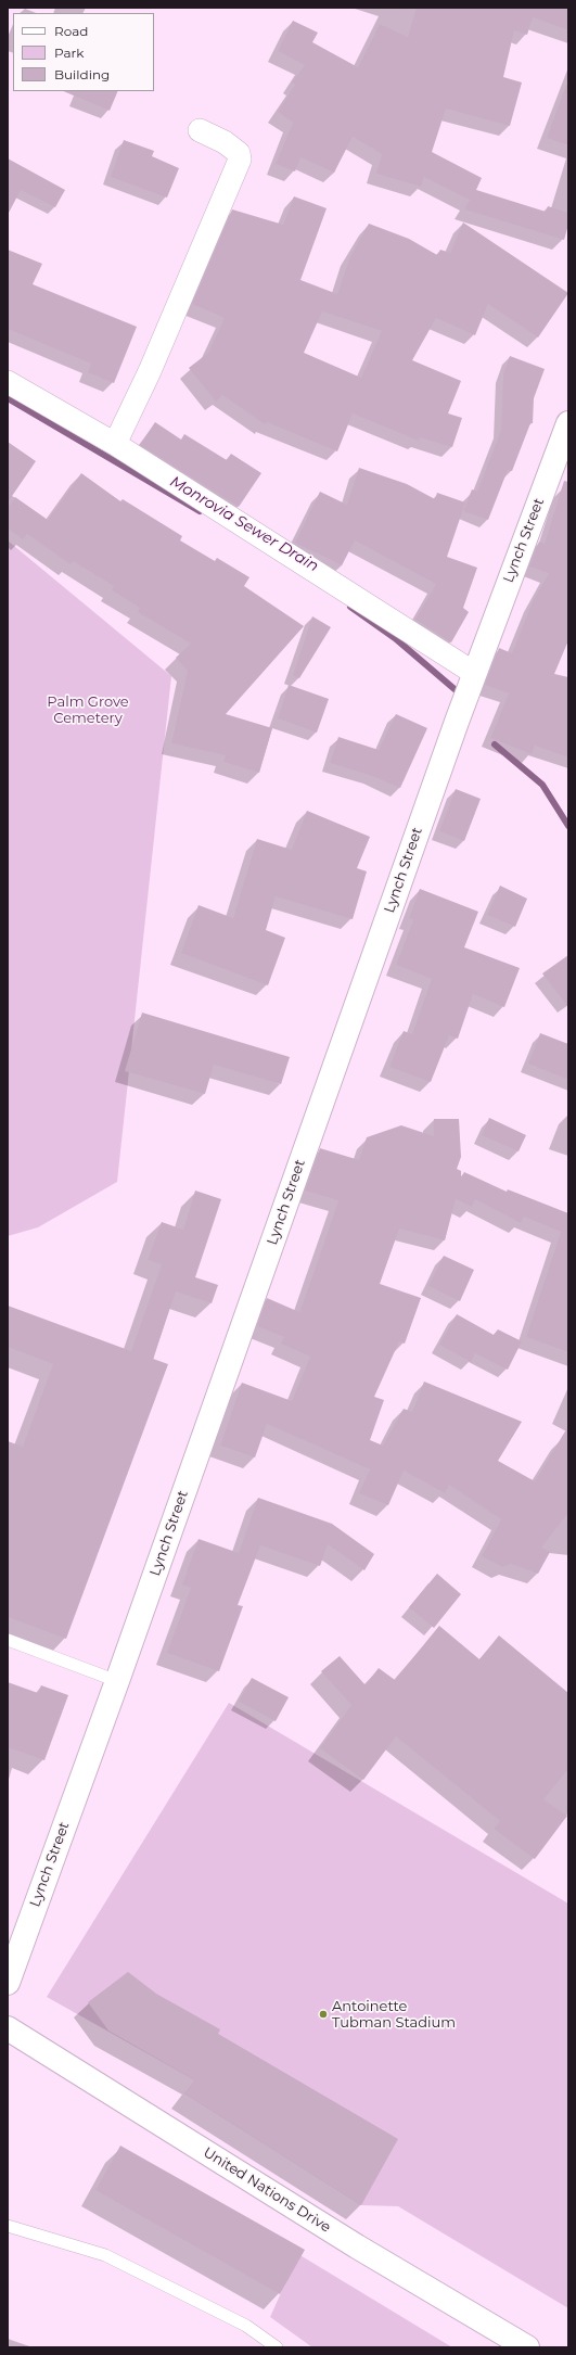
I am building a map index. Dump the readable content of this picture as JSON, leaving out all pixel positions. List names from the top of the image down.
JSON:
{
  "streets": {
    "street": ["Lynch Street", "United Nations Drive"]
  },
  "water": ["Monrovia Sewer Drain"],
  "parks": ["Palm Grove Cemetery"],
  "places": ["Antoinette Tubman Stadium"],
  "legend": ["Road", "Park", "Building"]
}
